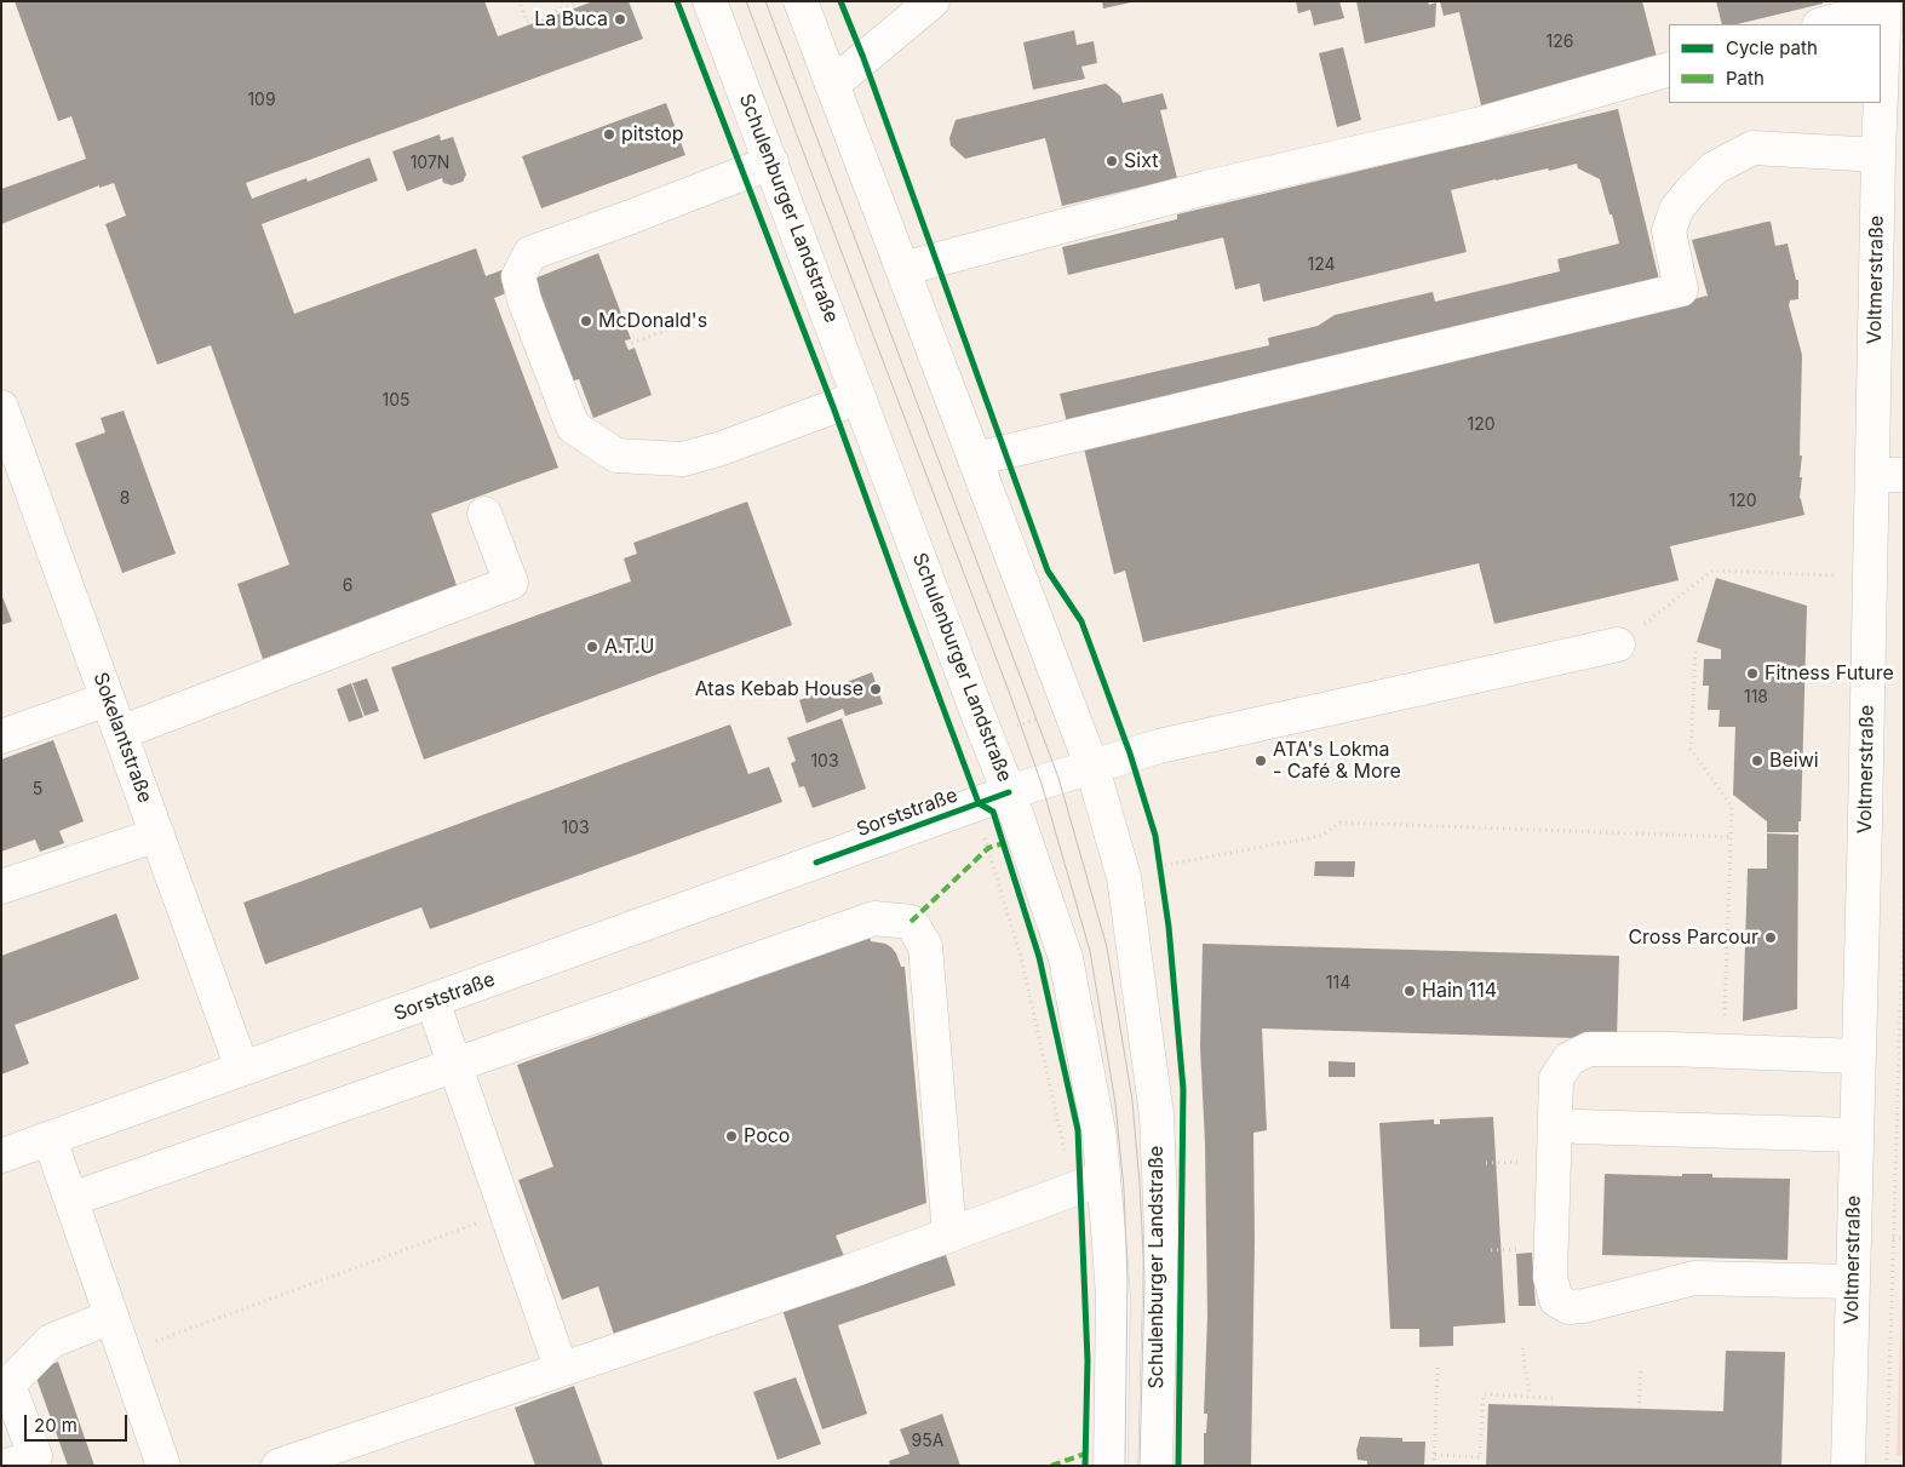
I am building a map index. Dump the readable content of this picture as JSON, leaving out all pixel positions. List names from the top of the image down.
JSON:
{
  "streets": {
    "street": [
      "Schulenburger Landstraße",
      "Voltmerstraße",
      "Sokelantstraße",
      "Sorststraße"
    ]
  },
  "crossings": [
    ["Schulenburger Landstraße", "Sorststraße"],
    ["Sokelantstraße", "Sorststraße"]
  ],
  "places": [
    "La Buca",
    "pitstop",
    "Sixt",
    "McDonald's",
    "A.T.U",
    "Fitness Future",
    "Atas Kebab House",
    "ATA's Lokma - Café & More",
    "Beiwi",
    "Cross Parcour",
    "Hain 114",
    "Poco"
  ],
  "house_numbers": [
    "126",
    "109",
    "107N",
    "124",
    "105",
    "120",
    "8",
    "120",
    "6",
    "118",
    "103",
    "5",
    "103",
    "114",
    "95A"
  ],
  "legend": ["Cycle path", "Path"],
  "scale_bar": "20 m"
}
